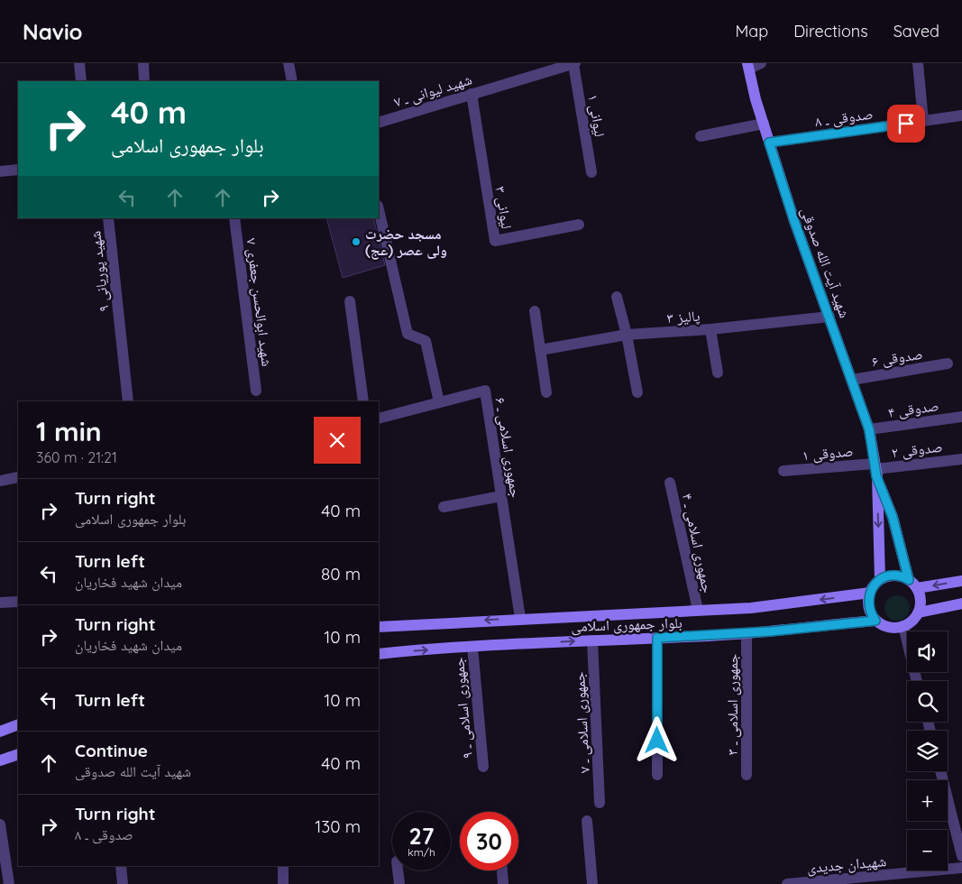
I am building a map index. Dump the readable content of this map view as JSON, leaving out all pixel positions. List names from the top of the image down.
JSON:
{
  "streets": {
    "main road": ["شهید آیت الله صدوقی", "بلوار جمهوری اسلامی"],
    "street": [
      "شهید لیوانی ـ ۷",
      "لیوانی ۱",
      "صدوقی ـ ۸",
      "لیوانی ۳",
      "شهید پوریانی ۹",
      "شهید ابوالحسن جعفری ۷",
      "پالیز ۳",
      "صدوقی ۶",
      "صدوقی ۴",
      "جمهوری اسلامی ـ ۶",
      "صدوقی ۲",
      "صدوقی ۱",
      "جمهوری اسلامی ـ ۴",
      "جمهوری اسلامی ـ ۳",
      "جمهوری اسلامی ـ ۹",
      "جمهوری اسلامی ـ ۷",
      "شهیدان جدیدی"
    ]
  },
  "crossings": [
    ["شهید لیوانی ـ ۷", "لیوانی ۱"],
    ["شهید لیوانی ـ ۷", "لیوانی ۳"],
    ["صدوقی ـ ۸", "شهید آیت الله صدوقی"],
    ["شهید آیت الله صدوقی", "پالیز ۳"],
    ["شهید آیت الله صدوقی", "صدوقی ۶"],
    ["شهید آیت الله صدوقی", "صدوقی ۴"],
    ["شهید آیت الله صدوقی", "صدوقی ۲"],
    ["شهید آیت الله صدوقی", "صدوقی ۱"],
    ["شهید آیت الله صدوقی", "بلوار جمهوری اسلامی"],
    ["جمهوری اسلامی ـ ۶", "بلوار جمهوری اسلامی"],
    ["صدوقی ۲", "صدوقی ۱"],
    ["جمهوری اسلامی ـ ۴", "بلوار جمهوری اسلامی"],
    ["بلوار جمهوری اسلامی", "جمهوری اسلامی ـ ۳"],
    ["بلوار جمهوری اسلامی", "جمهوری اسلامی ـ ۹"],
    ["بلوار جمهوری اسلامی", "جمهوری اسلامی ـ ۷"]
  ],
  "places": ["مسجد حضرت ولی عصر (عج)"],
  "page": {
    "header": "Navio",
    "nav": ["Map", "Directions", "Saved"],
    "turn": ["40 m", "بلوار جمهوری اسلامی"],
    "heading": ["1 min", "360 m · 21:21"],
    "list": [
      {
        "name": "Turn right",
        "note": "بلوار جمهوری اسلامی",
        "value": "40 m"
      },
      {
        "name": "Turn left",
        "note": "میدان شهید فخاریان",
        "value": "80 m"
      },
      {
        "name": "Turn right",
        "note": "میدان شهید فخاریان",
        "value": "10 m"
      },
      {
        "name": "Turn left",
        "value": "10 m"
      },
      {
        "name": "Continue",
        "note": "شهید آیت الله صدوقی",
        "value": "40 m"
      },
      {
        "name": "Turn right",
        "note": "صدوقی ـ ۸",
        "value": "130 m"
      }
    ],
    "map_buttons": ["+", "−"],
    "speed": "27 km/h",
    "limit": "30"
  }
}
